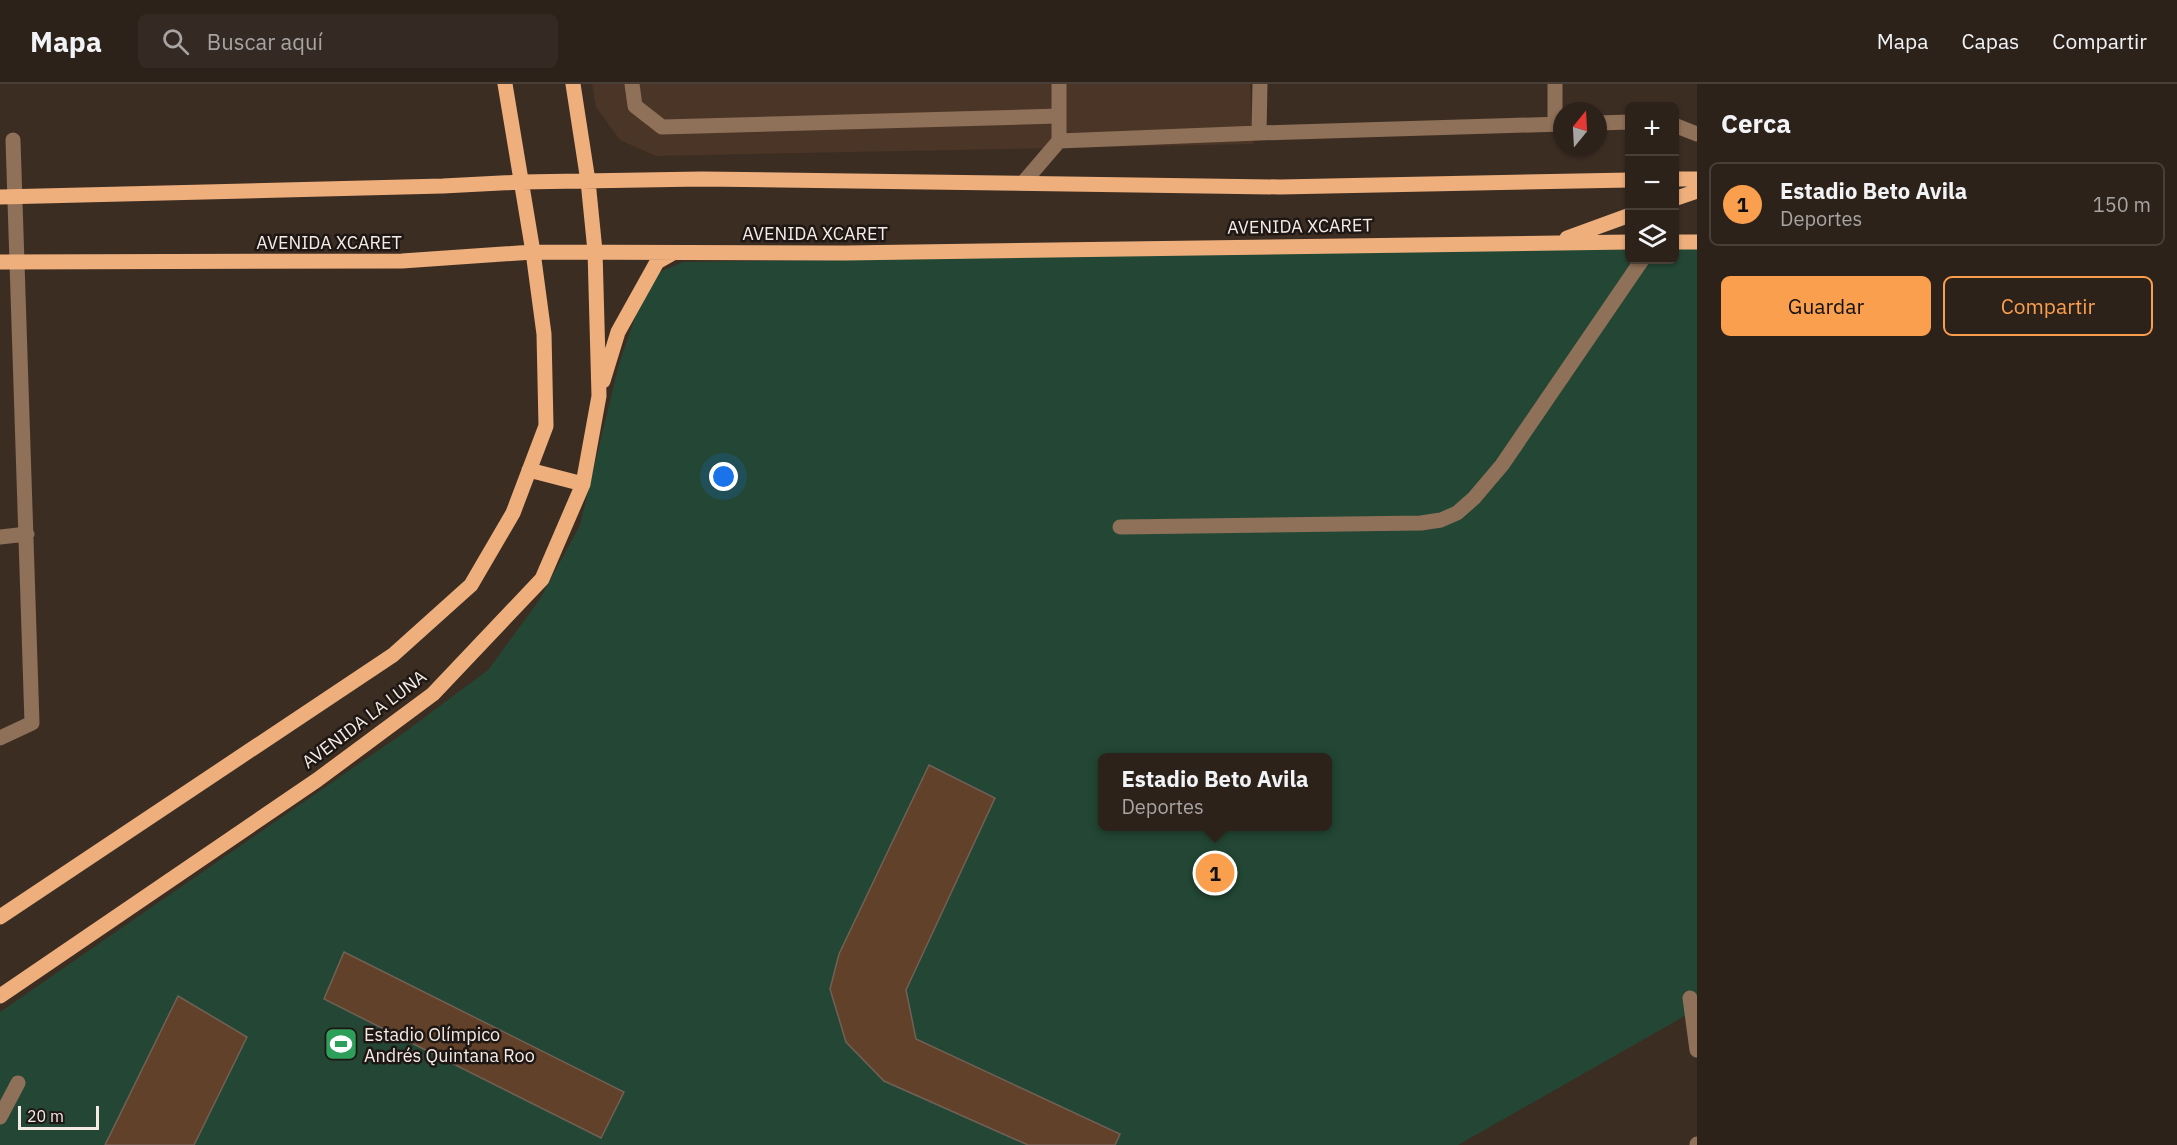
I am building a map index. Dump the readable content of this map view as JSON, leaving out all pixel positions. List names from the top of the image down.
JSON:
{
  "streets": {
    "main road": ["AVENIDA XCARET", "AVENIDA LA LUNA"]
  },
  "crossings": [
    ["AVENIDA XCARET", "AVENIDA LA LUNA"]
  ],
  "places": {
    "sports": ["Estadio Olímpico Andrés Quintana Roo"]
  },
  "scale_bar": "20 m",
  "north": "top",
  "page": {
    "header": "Mapa",
    "search": "Buscar aquí",
    "nav": ["Mapa", "Capas", "Compartir"],
    "heading": "Cerca",
    "map_buttons": ["+", "−"],
    "list": [
      {
        "mark": "1",
        "name": "Estadio Beto Avila",
        "note": "Deportes",
        "value": "150 m"
      }
    ],
    "buttons": ["Guardar", "Compartir"],
    "popup": ["Estadio Beto Avila", "Deportes"],
    "pins": "1",
    "scale": "20 m"
  }
}
